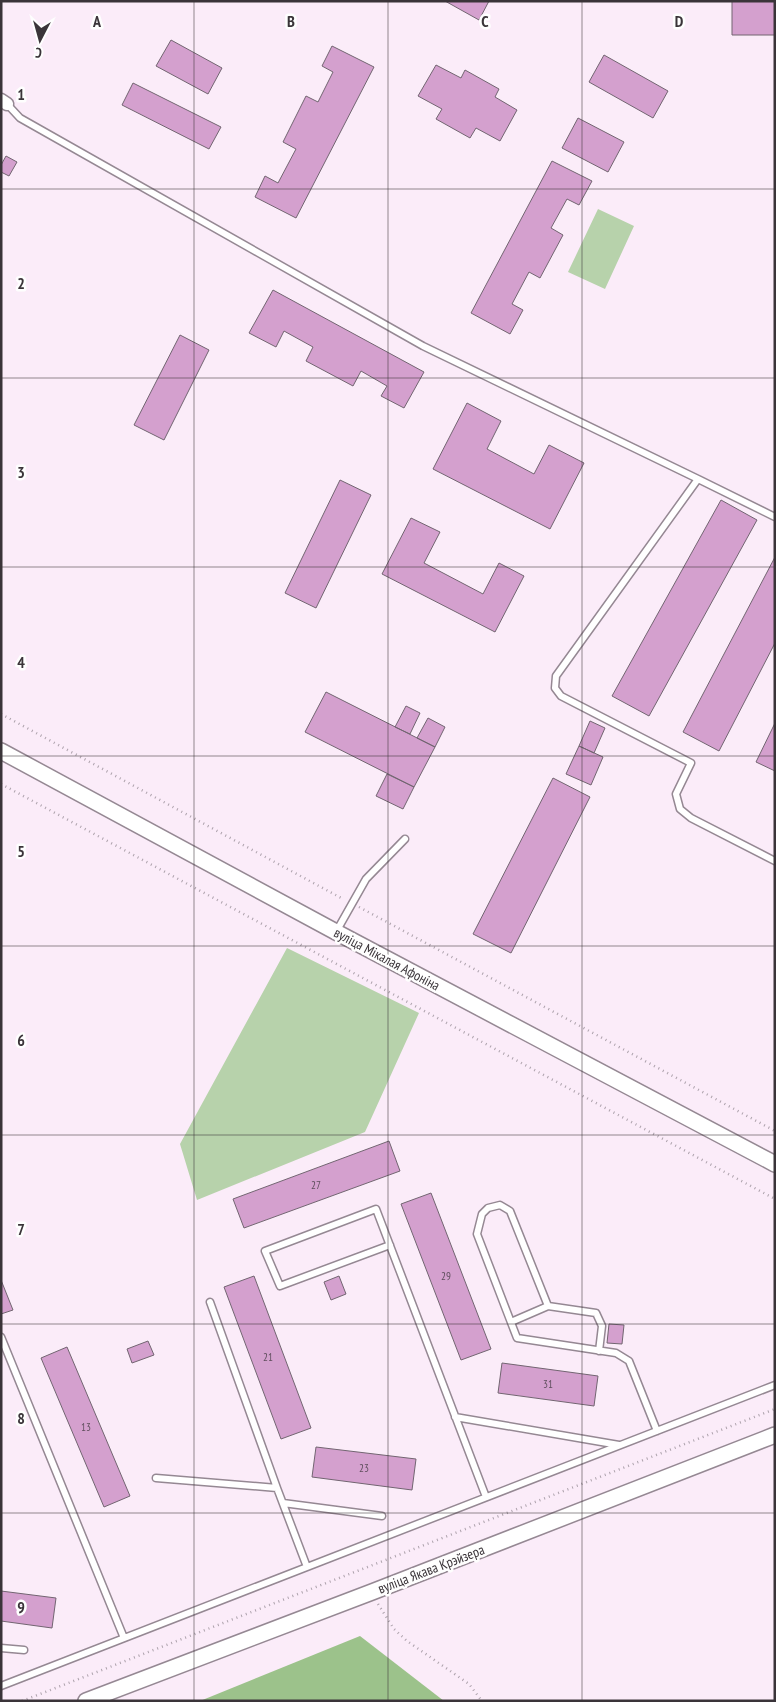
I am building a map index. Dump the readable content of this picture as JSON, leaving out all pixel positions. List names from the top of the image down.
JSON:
{
  "streets": {
    "street": ["вуліца Мікалая Афоніна", "вуліца Якава Крэйзера"]
  },
  "house_numbers": [
    "27",
    "29",
    "21",
    "31",
    "13",
    "23"
  ],
  "north": "bottom",
  "grid": {
    "columns": [
      "A",
      "B",
      "C",
      "D"
    ],
    "rows": [
      "1",
      "2",
      "3",
      "4",
      "5",
      "6",
      "7",
      "8",
      "9"
    ]
  }
}
